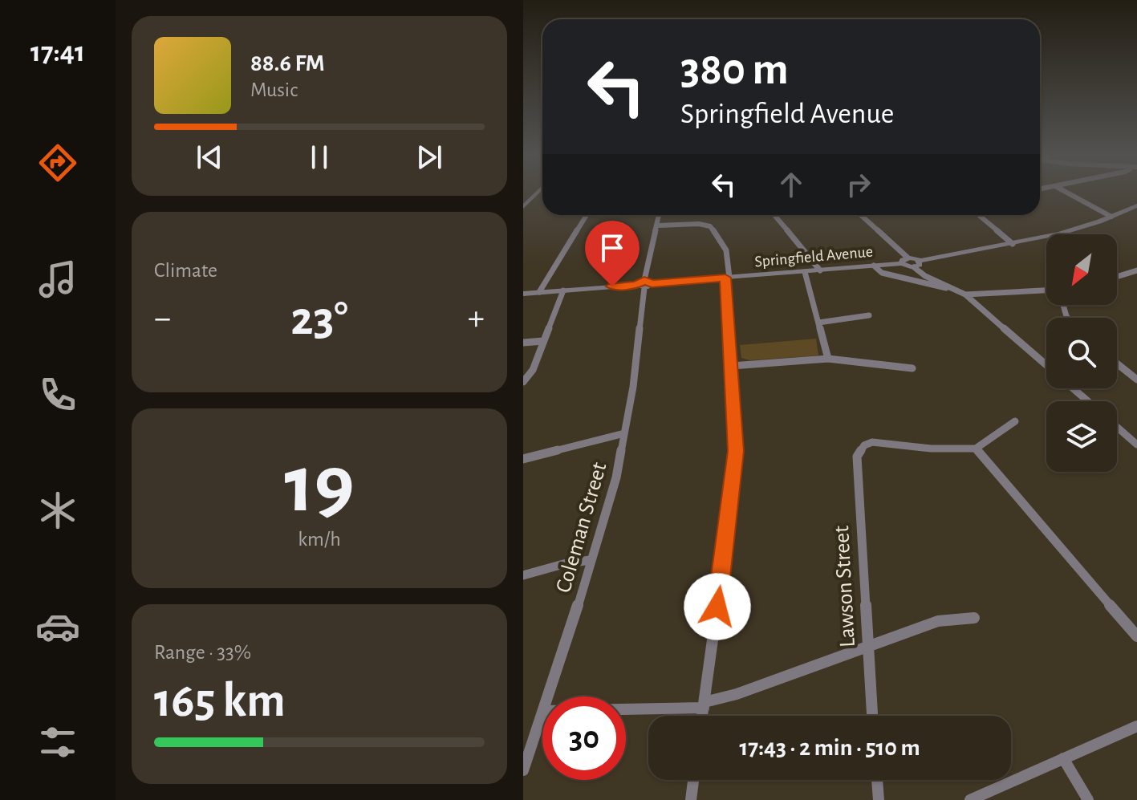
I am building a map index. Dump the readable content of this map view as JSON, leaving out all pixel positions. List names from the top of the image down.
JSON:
{
  "streets": {
    "street": ["Springfield Avenue", "Coleman Street", "Lawson Street"]
  },
  "crossings": [
    ["Springfield Avenue", "Coleman Street"]
  ],
  "north": "bottom left",
  "page": {
    "tabs": "17:41",
    "turn": ["380 m", "Springfield Avenue"],
    "song": ["88.6 FM", "Music"],
    "tile": [
      "Climate",
      ["19", "km/h"],
      ["Range · 33%", "165 km"]
    ],
    "heat": ["−", "23°", "+"],
    "limit": "30",
    "trip": "17:43 · 2 min · 510 m"
  }
}
